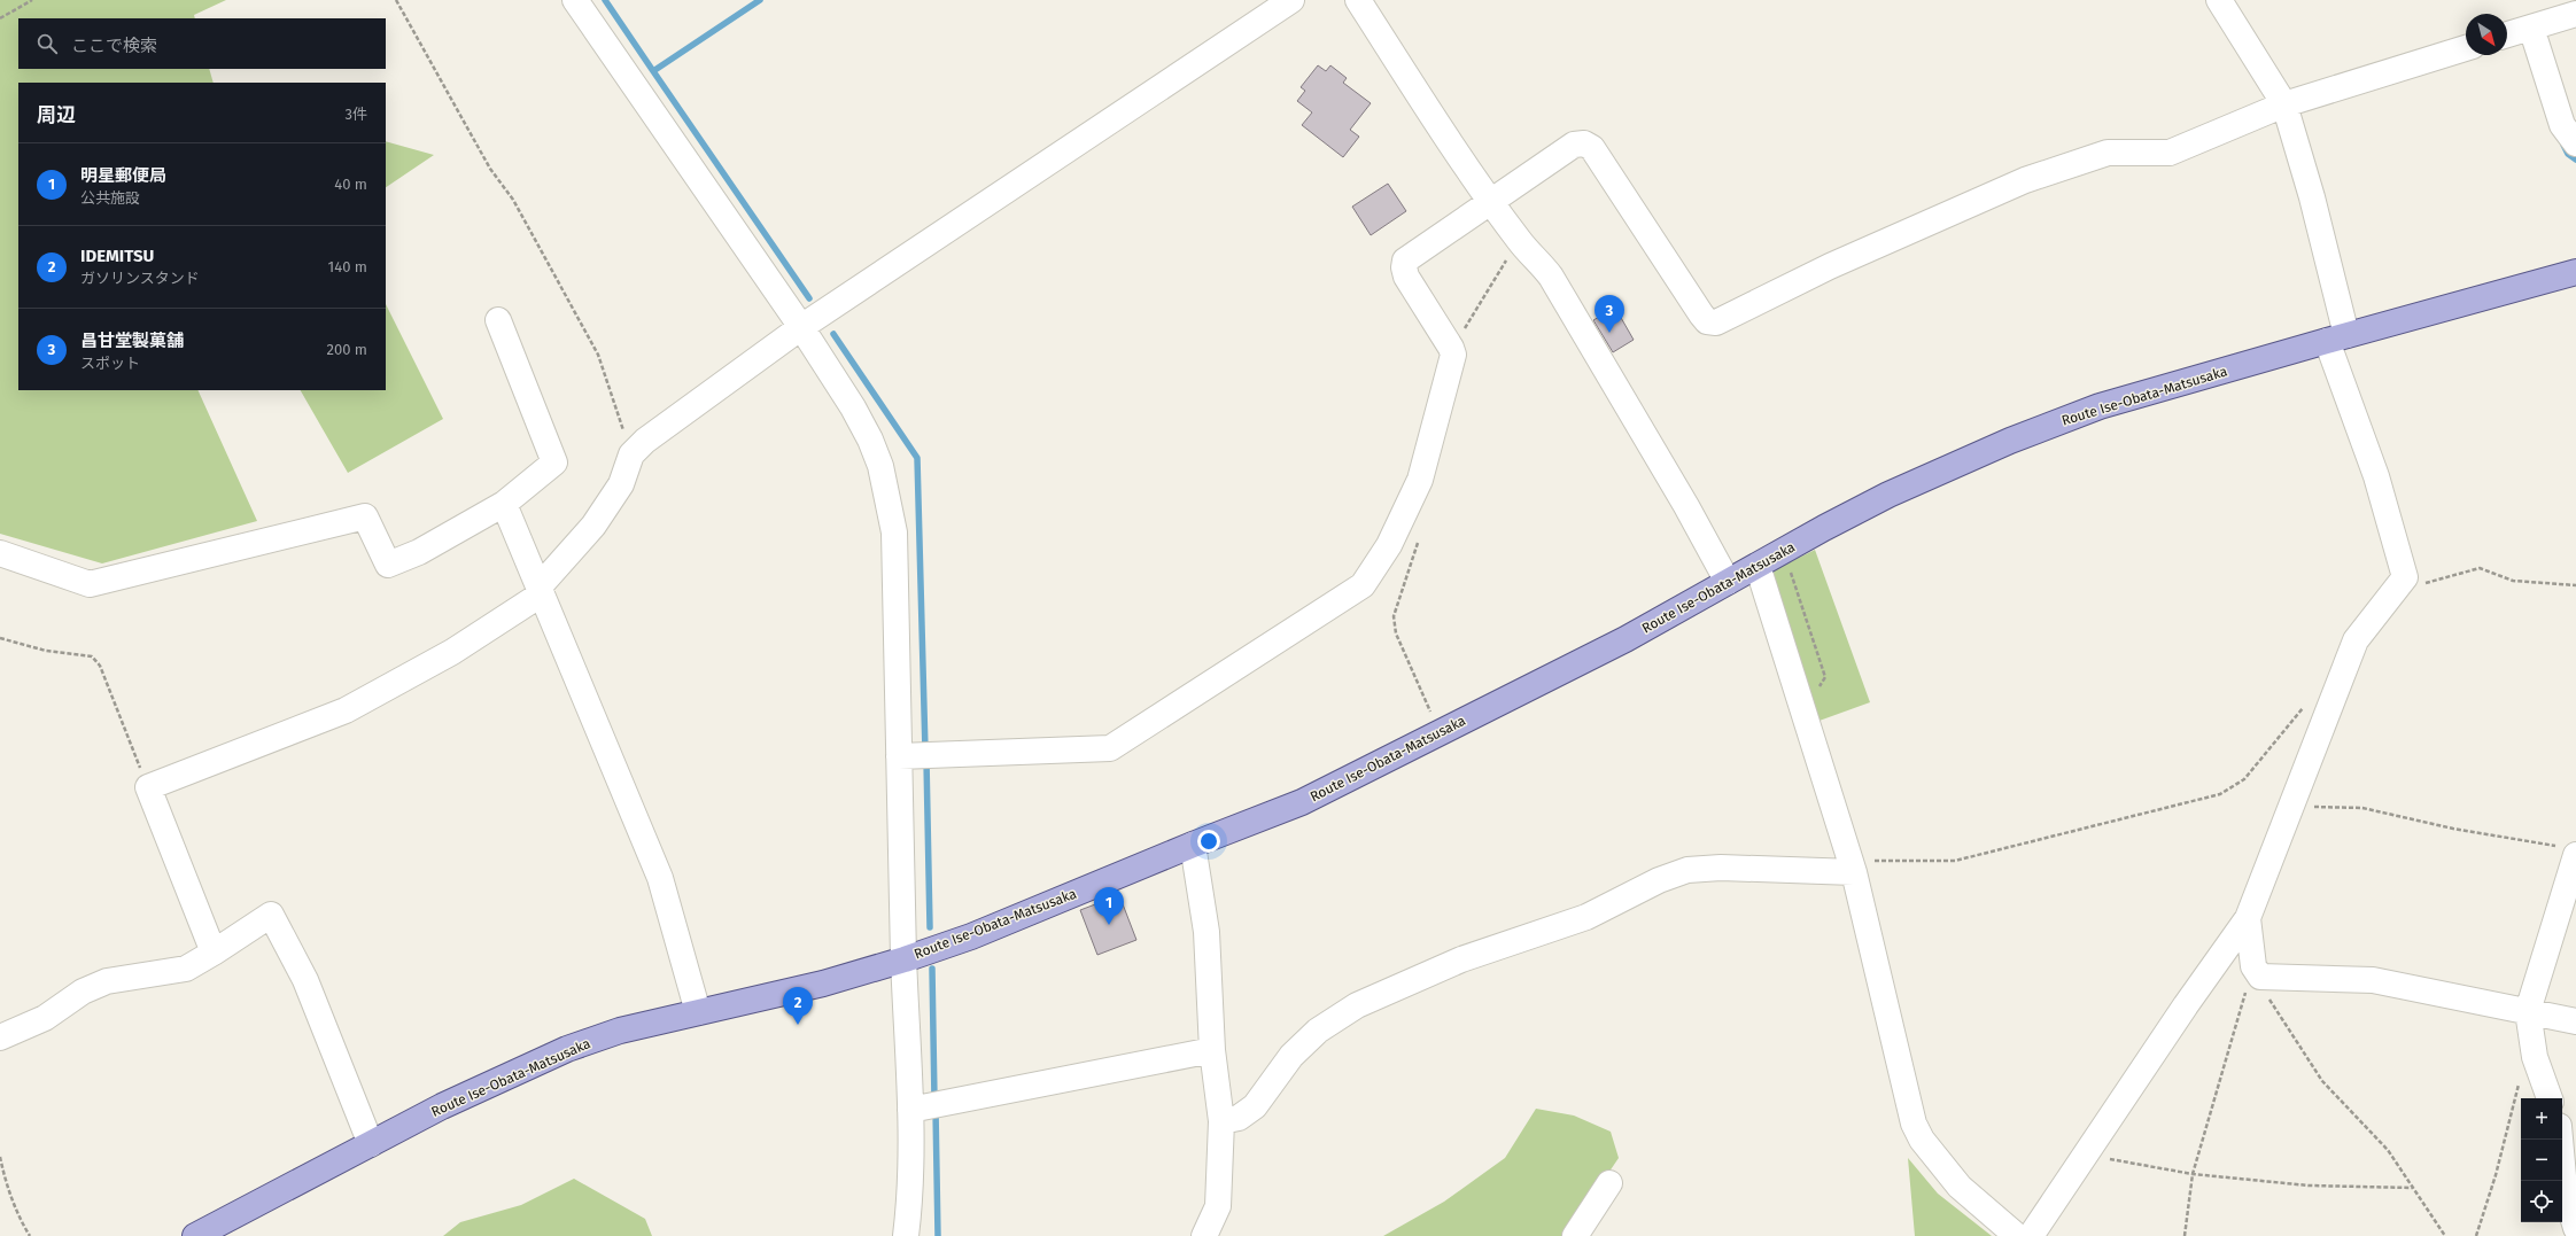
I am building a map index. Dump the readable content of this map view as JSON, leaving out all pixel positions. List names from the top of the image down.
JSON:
{
  "streets": {
    "main road": ["Route Ise-Obata-Matsusaka"]
  },
  "north": "bottom right",
  "page": {
    "search": "ここで検索",
    "heading": ["周辺", "3件"],
    "list": [
      {
        "mark": "1",
        "name": "明星郵便局",
        "note": "公共施設",
        "value": "40 m"
      },
      {
        "mark": "2",
        "name": "IDEMITSU",
        "note": "ガソリンスタンド",
        "value": "140 m"
      },
      {
        "mark": "3",
        "name": "昌甘堂製菓舗",
        "note": "スポット",
        "value": "200 m"
      }
    ],
    "pins": ["3", "1", "2"],
    "map_buttons": ["+", "−"]
  }
}
